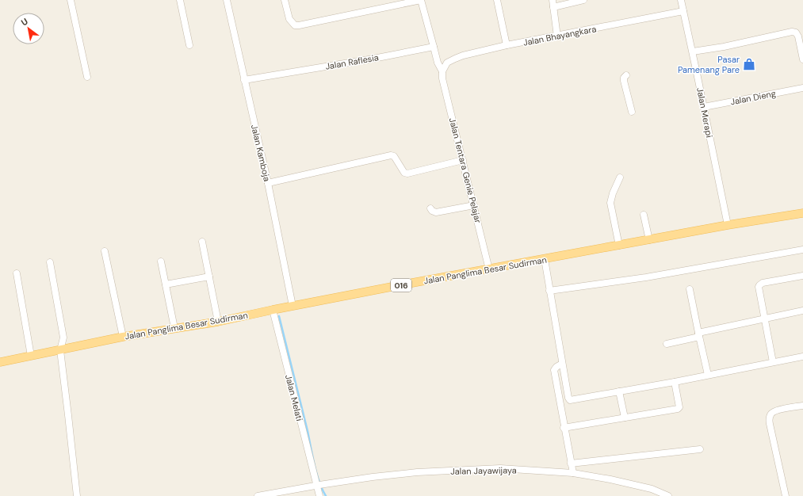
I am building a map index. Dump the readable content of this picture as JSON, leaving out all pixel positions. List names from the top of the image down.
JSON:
{
  "streets": {
    "main road": ["Jalan Panglima Besar Sudirman", "016"],
    "street": [
      "Jalan Bhayangkara",
      "Jalan Raflesia",
      "Jalan Dieng",
      "Jalan Merapi",
      "Jalan Kamboja",
      "Jalan Tentara Genie Pelajar",
      "Jalan Melati",
      "Jalan Jayawijaya"
    ]
  },
  "crossings": [
    ["Jalan Bhayangkara", "Jalan Merapi"],
    ["Jalan Bhayangkara", "Jalan Tentara Genie Pelajar"],
    ["Jalan Raflesia", "Jalan Kamboja"],
    ["Jalan Dieng", "Jalan Merapi"],
    ["Jalan Merapi", "Jalan Panglima Besar Sudirman"],
    ["Jalan Kamboja", "Jalan Panglima Besar Sudirman"],
    ["Jalan Tentara Genie Pelajar", "Jalan Panglima Besar Sudirman"],
    ["Jalan Panglima Besar Sudirman", "Jalan Melati"],
    ["Jalan Melati", "Jalan Jayawijaya"]
  ],
  "places": {
    "shop": ["Pasar Pamenang Pare"]
  },
  "north": "top left"
}
